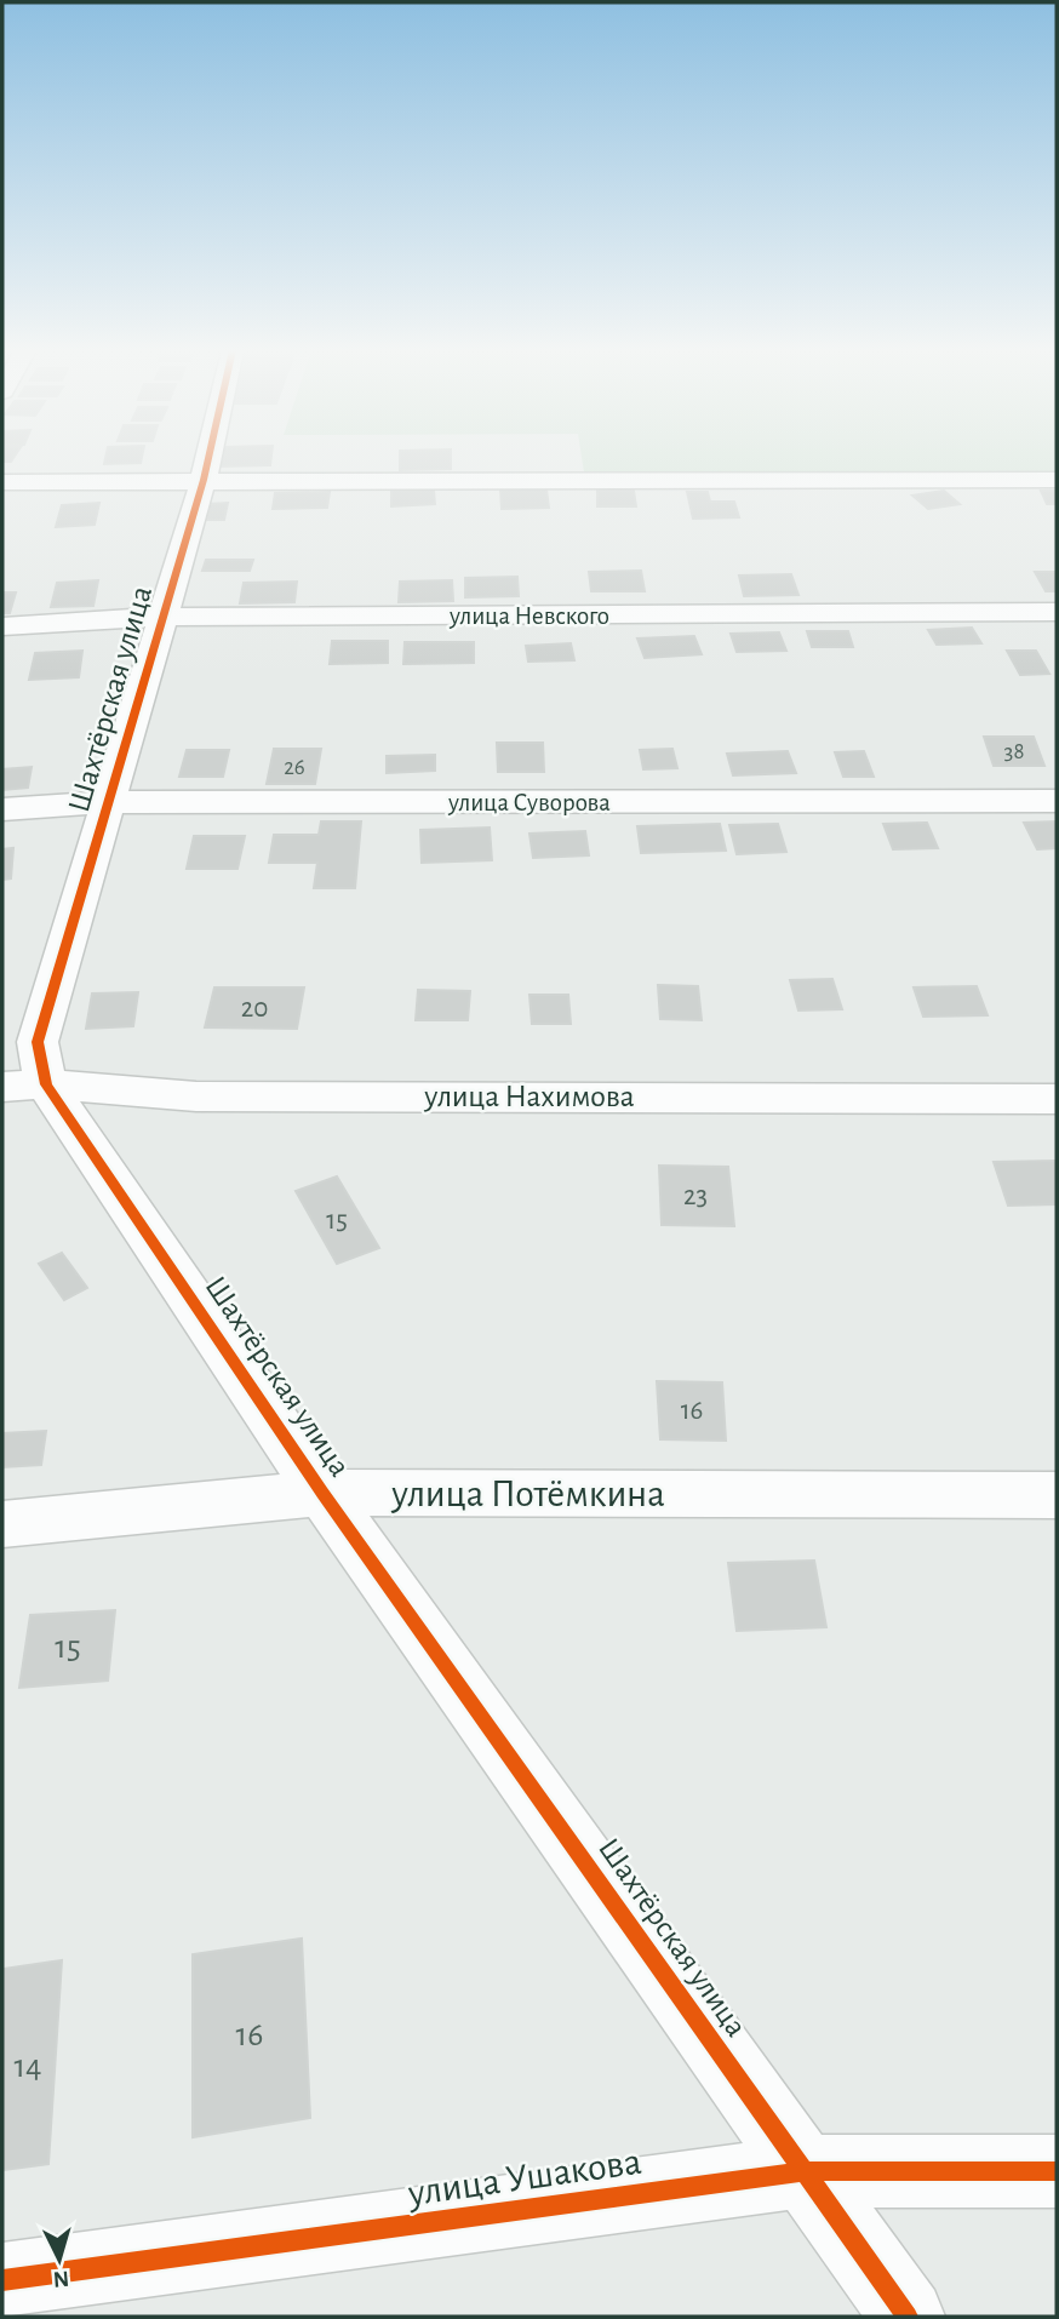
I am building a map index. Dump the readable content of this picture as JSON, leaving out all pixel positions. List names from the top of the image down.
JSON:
{
  "streets": {
    "street": [
      "улица Невского",
      "Шахтёрская улица",
      "улица Суворова",
      "улица Нахимова",
      "улица Потёмкина",
      "улица Ушакова"
    ]
  },
  "crossings": [
    ["улица Невского", "Шахтёрская улица"],
    ["Шахтёрская улица", "улица Суворова"],
    ["Шахтёрская улица", "улица Нахимова"],
    ["Шахтёрская улица", "улица Потёмкина"],
    ["Шахтёрская улица", "улица Ушакова"]
  ],
  "house_numbers": [
    "38",
    "26",
    "20",
    "23",
    "15",
    "16",
    "15",
    "16",
    "14"
  ],
  "north": "bottom"
}
